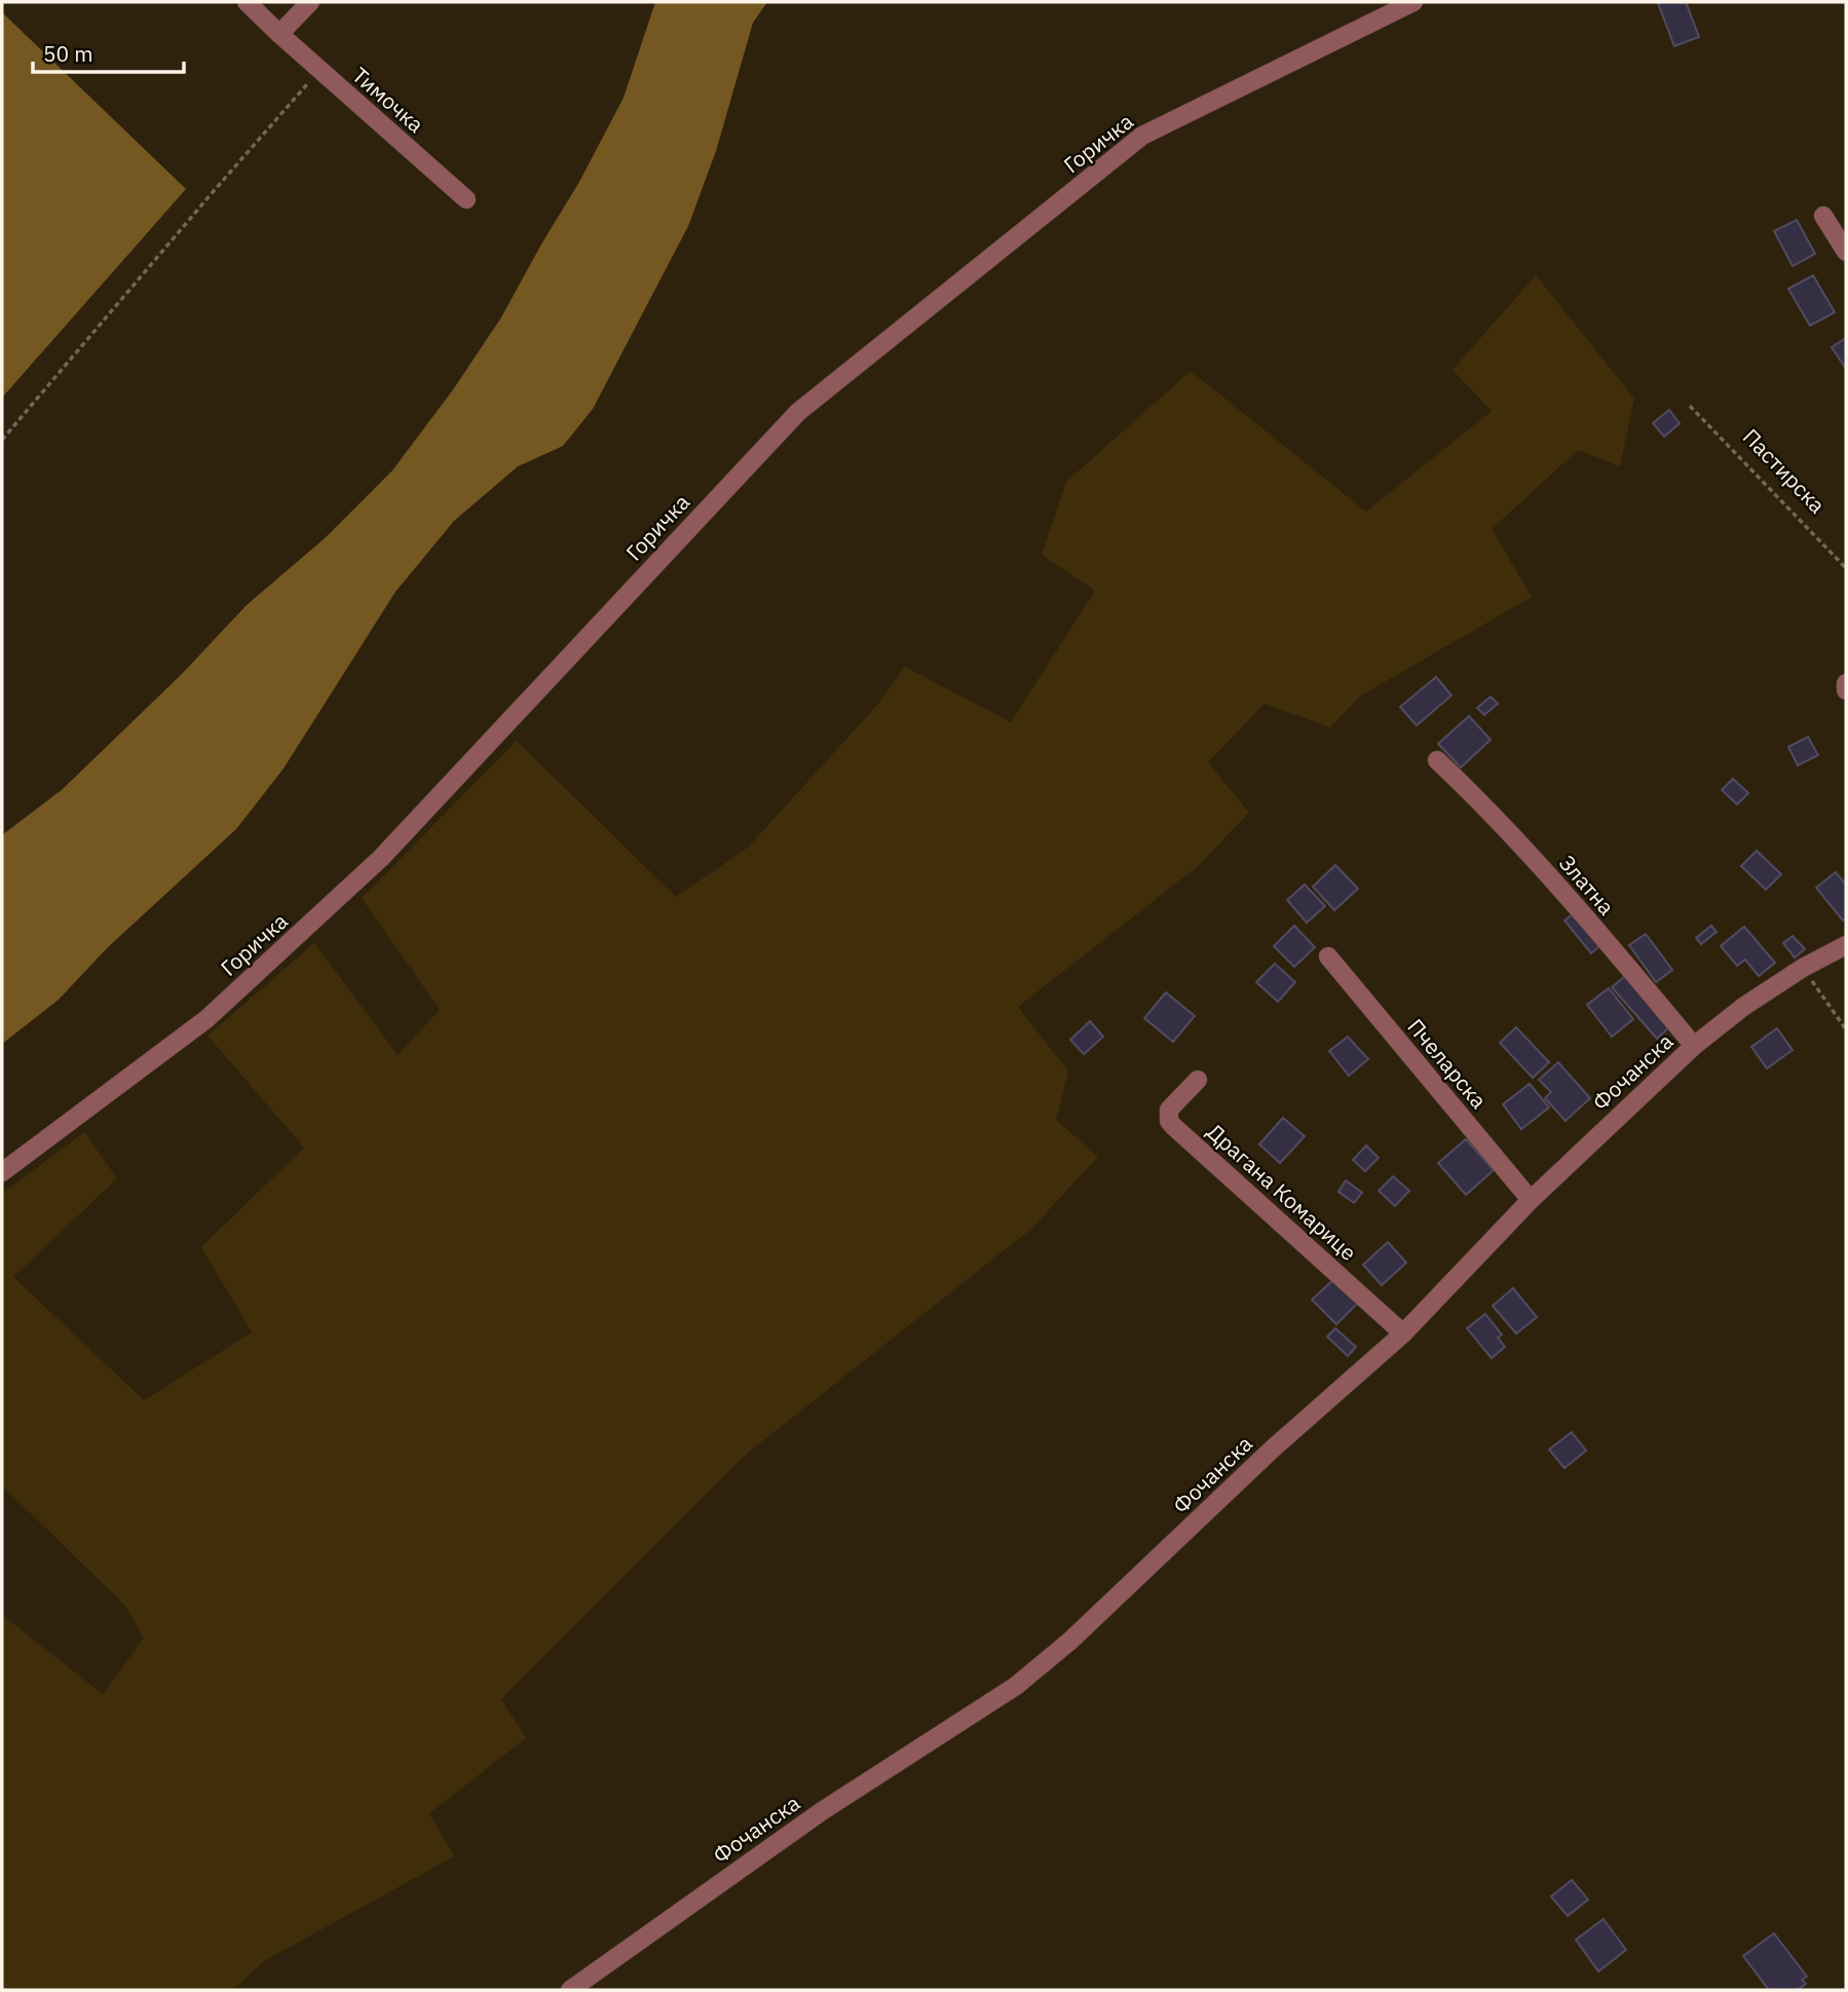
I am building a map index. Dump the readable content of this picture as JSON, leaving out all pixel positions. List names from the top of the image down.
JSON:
{
  "streets": {
    "street": [
      "Тимочка",
      "Горичка",
      "Златна",
      "Пчеларска",
      "Фочанска",
      "Драгана Комарице"
    ],
    "path": ["Пастирска"]
  },
  "crossings": [
    ["Златна", "Фочанска"],
    ["Пчеларска", "Фочанска"],
    ["Фочанска", "Драгана Комарице"]
  ],
  "scale_bar": "50 m"
}
